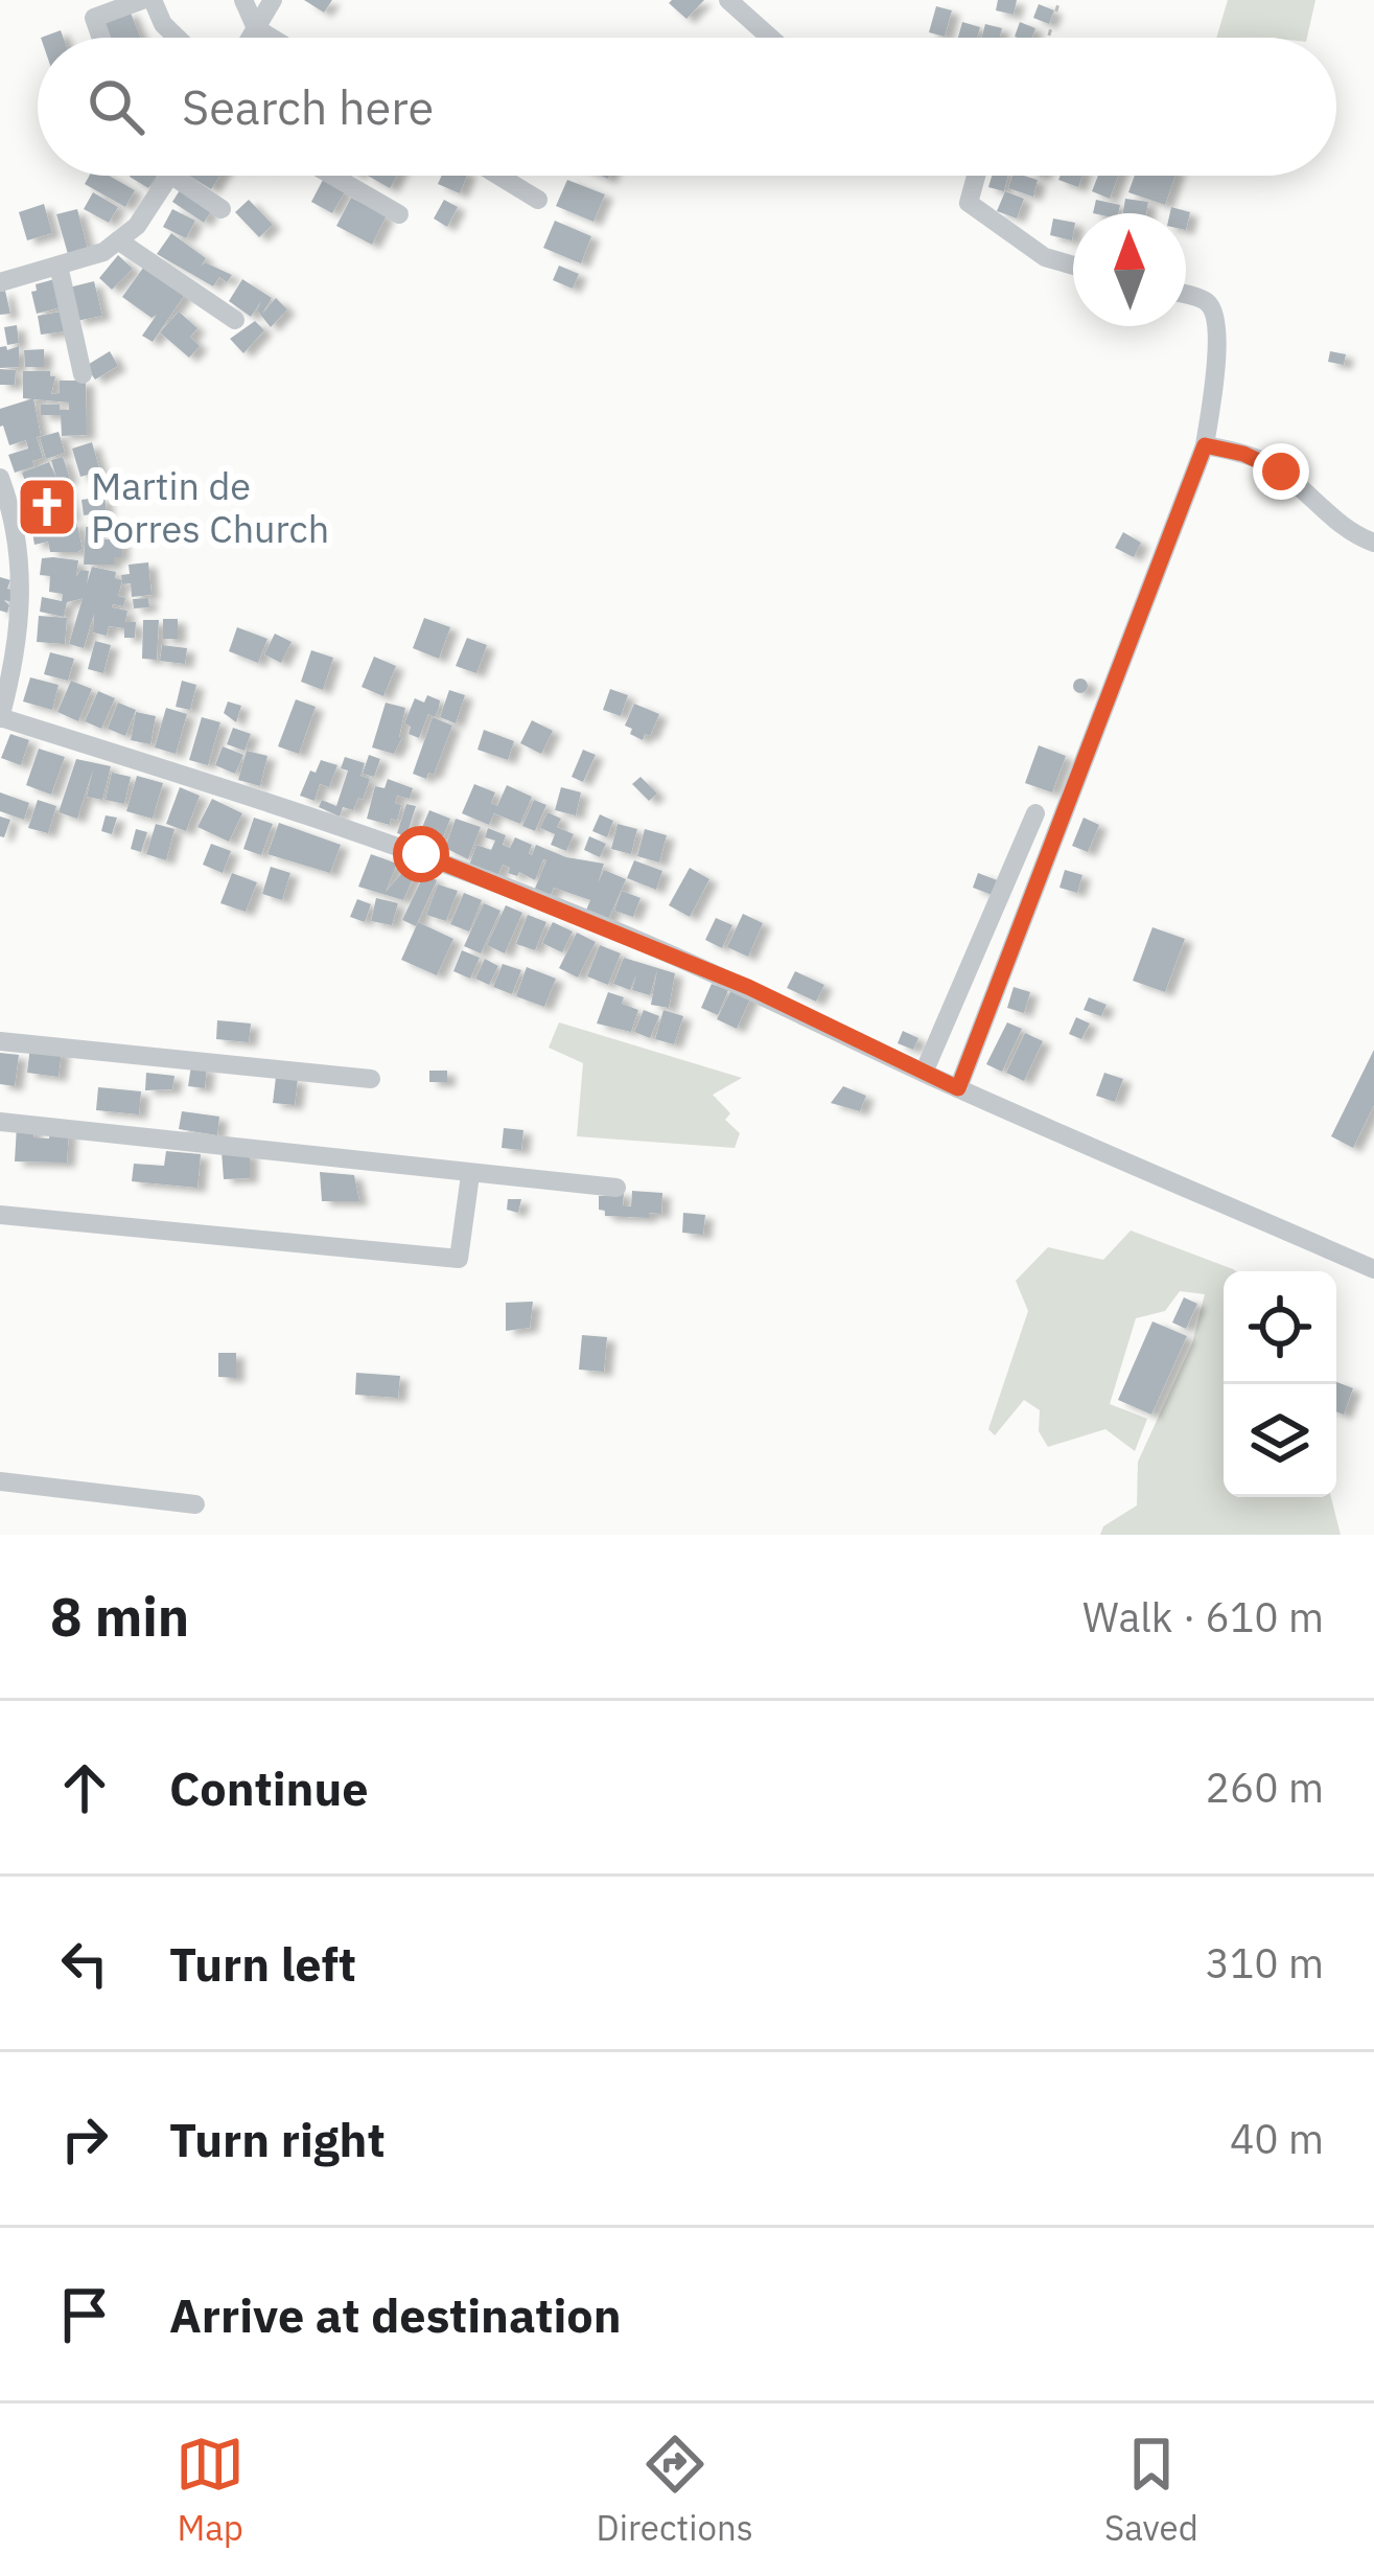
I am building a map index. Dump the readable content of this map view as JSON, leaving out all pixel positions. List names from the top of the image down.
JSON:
{
  "places": {
    "church": ["Martin de Porres Church"]
  },
  "north": "top",
  "page": {
    "search": "Search here",
    "heading": ["8 min", "Walk · 610 m"],
    "list": [
      ["Continue", "260 m"],
      ["Turn left", "310 m"],
      ["Turn right", "40 m"],
      "Arrive at destination"
    ],
    "nav": ["Map", "Directions", "Saved"]
  }
}
